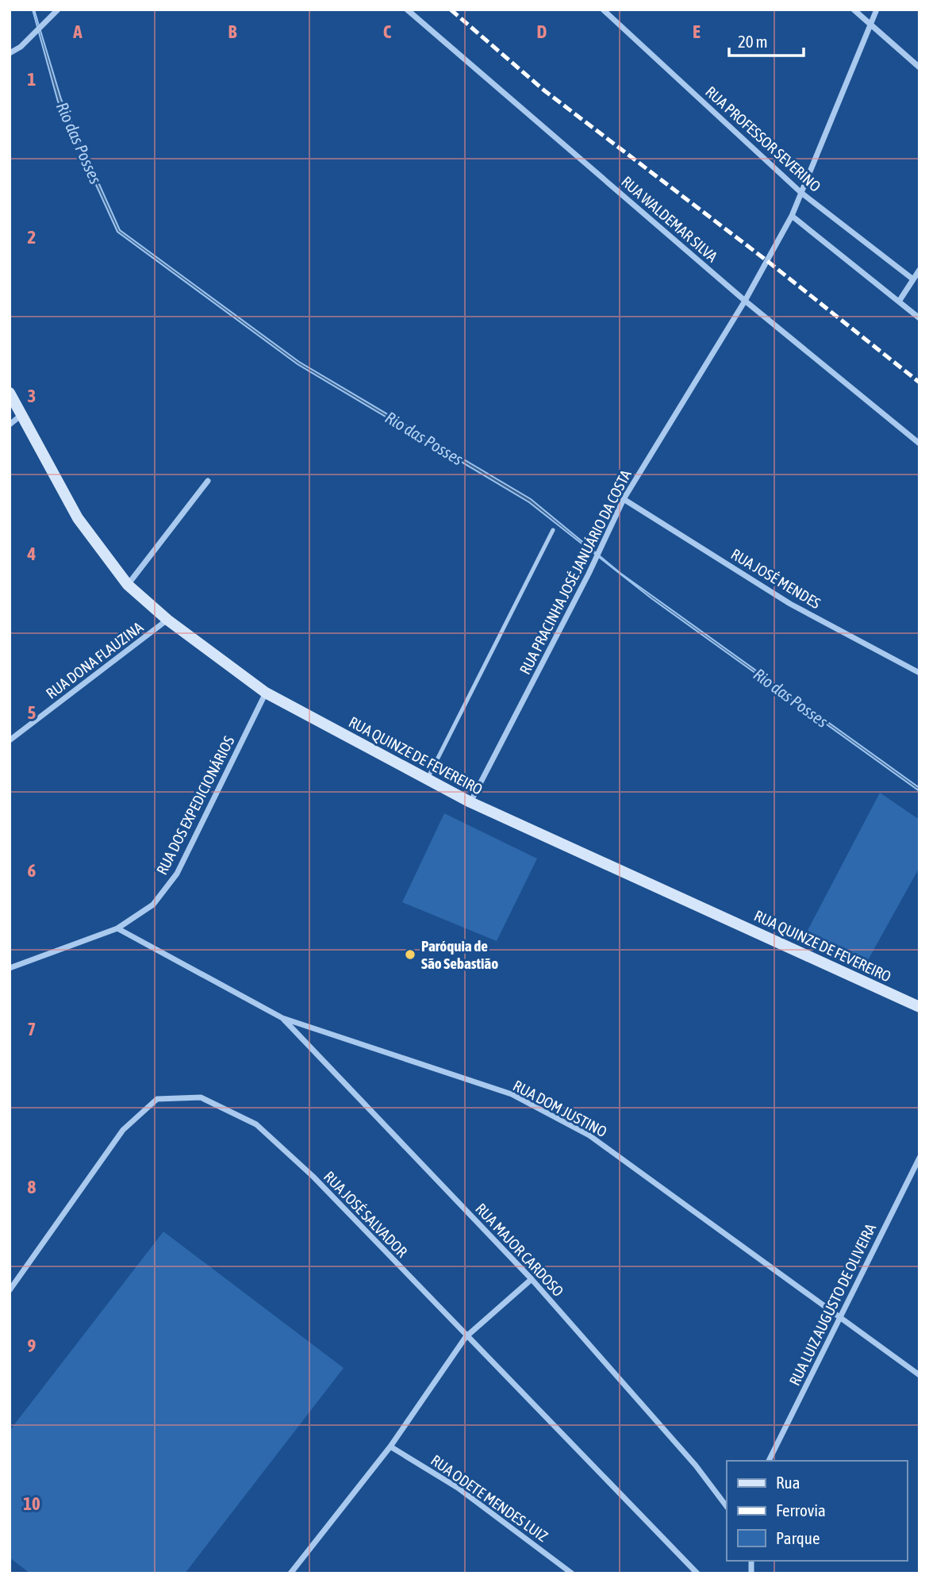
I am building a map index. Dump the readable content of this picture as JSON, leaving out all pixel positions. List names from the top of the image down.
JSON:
{
  "streets": {
    "main road": ["RUA QUINZE DE FEVEREIRO"],
    "street": [
      "RUA PROFESSOR SEVERINO",
      "RUA WALDEMAR SILVA",
      "RUA PRACINHA JOSÉ JANUÁRIO DA COSTA",
      "RUA JOSÉ MENDES",
      "RUA DONA FLAUZINA",
      "RUA DOS EXPEDICIONÁRIOS",
      "RUA DOM JUSTINO",
      "RUA JOSÉ SALVADOR",
      "RUA MAJOR CARDOSO",
      "RUA LUIZ AUGUSTO DE OLIVEIRA",
      "RUA ODETE MENDES LUIZ"
    ]
  },
  "crossings": [
    ["RUA PROFESSOR SEVERINO", "RUA PRACINHA JOSÉ JANUÁRIO DA COSTA"],
    ["RUA WALDEMAR SILVA", "RUA PRACINHA JOSÉ JANUÁRIO DA COSTA"],
    ["RUA PRACINHA JOSÉ JANUÁRIO DA COSTA", "RUA JOSÉ MENDES"],
    ["RUA PRACINHA JOSÉ JANUÁRIO DA COSTA", "RUA QUINZE DE FEVEREIRO"],
    ["RUA DONA FLAUZINA", "RUA QUINZE DE FEVEREIRO"],
    ["RUA QUINZE DE FEVEREIRO", "RUA DOS EXPEDICIONÁRIOS"],
    ["RUA DOS EXPEDICIONÁRIOS", "RUA DOM JUSTINO"],
    ["RUA DOM JUSTINO", "RUA MAJOR CARDOSO"],
    ["RUA DOM JUSTINO", "RUA LUIZ AUGUSTO DE OLIVEIRA"]
  ],
  "water": ["Rio das Posses"],
  "places": ["Paróquia de São Sebastião"],
  "legend": ["Rua", "Ferrovia", "Parque"],
  "scale_bar": "20 m",
  "grid": {
    "columns": [
      "A",
      "B",
      "C",
      "D",
      "E"
    ],
    "rows": [
      "1",
      "2",
      "3",
      "4",
      "5",
      "6",
      "7",
      "8",
      "9",
      "10"
    ]
  }
}
